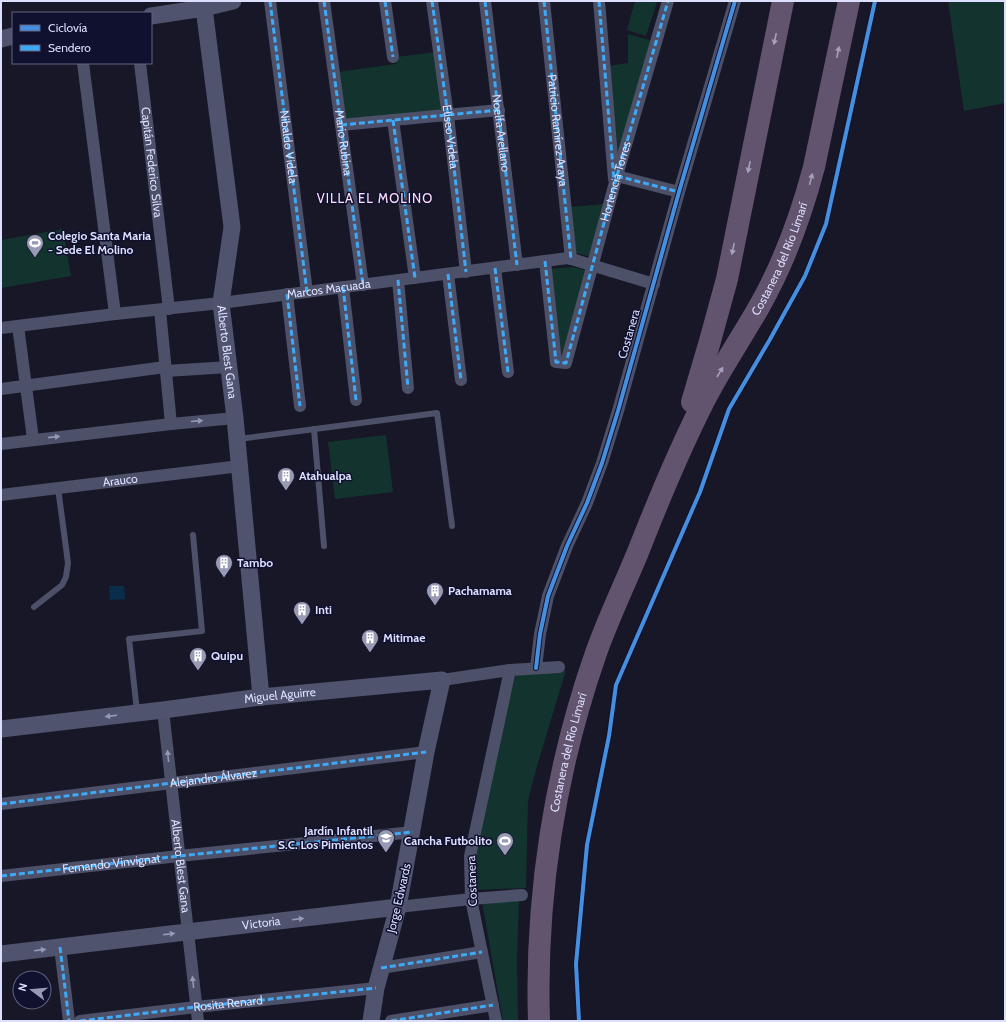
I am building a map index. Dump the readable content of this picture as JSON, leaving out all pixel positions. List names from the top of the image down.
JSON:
{
  "streets": {
    "highway": ["Costanera del Río Limarí"],
    "street": [
      "Patricio Ramírez Araya",
      "Noelfa Arellano",
      "Eliseo Videla",
      "Mario Rubina",
      "Nibaldo Videla",
      "Capitán Federico Silva",
      "Hortencia Torres",
      "Marcos Macuada",
      "Costanera",
      "Alberto Blest Gana",
      "Arauco",
      "Miguel Aguirre",
      "Alejandro Álvarez",
      "Fernando Vinvignat",
      "Jorge Edwards",
      "Victoria",
      "Rosita Renard"
    ]
  },
  "crossings": [
    ["Patricio Ramírez Araya", "Marcos Macuada"],
    ["Noelfa Arellano", "Marcos Macuada"],
    ["Eliseo Videla", "Marcos Macuada"],
    ["Mario Rubina", "Marcos Macuada"],
    ["Nibaldo Videla", "Marcos Macuada"],
    ["Capitán Federico Silva", "Marcos Macuada"],
    ["Hortencia Torres", "Marcos Macuada"],
    ["Marcos Macuada", "Costanera"],
    ["Marcos Macuada", "Alberto Blest Gana"],
    ["Costanera", "Miguel Aguirre"],
    ["Costanera", "Victoria"],
    ["Alberto Blest Gana", "Arauco"],
    ["Alberto Blest Gana", "Miguel Aguirre"],
    ["Alberto Blest Gana", "Alejandro Álvarez"],
    ["Alberto Blest Gana", "Fernando Vinvignat"],
    ["Alberto Blest Gana", "Victoria"],
    ["Alberto Blest Gana", "Rosita Renard"],
    ["Miguel Aguirre", "Jorge Edwards"],
    ["Alejandro Álvarez", "Jorge Edwards"],
    ["Fernando Vinvignat", "Jorge Edwards"],
    ["Jorge Edwards", "Victoria"],
    ["Jorge Edwards", "Rosita Renard"]
  ],
  "one_way": ["Victoria"],
  "districts": ["VILLA EL MOLINO"],
  "places": {
    "sports": ["Colegio Santa Maria - Sede El Molino", "Cancha Futbolito"],
    "building": [
      "Atahualpa",
      "Tambo",
      "Pachamama",
      "Inti",
      "Mitimae",
      "Quipu"
    ],
    "school or university": ["Jardín Infantil S.C. Los Pimientos"]
  },
  "legend": ["Ciclovía", "Sendero"],
  "north": "left"
}
